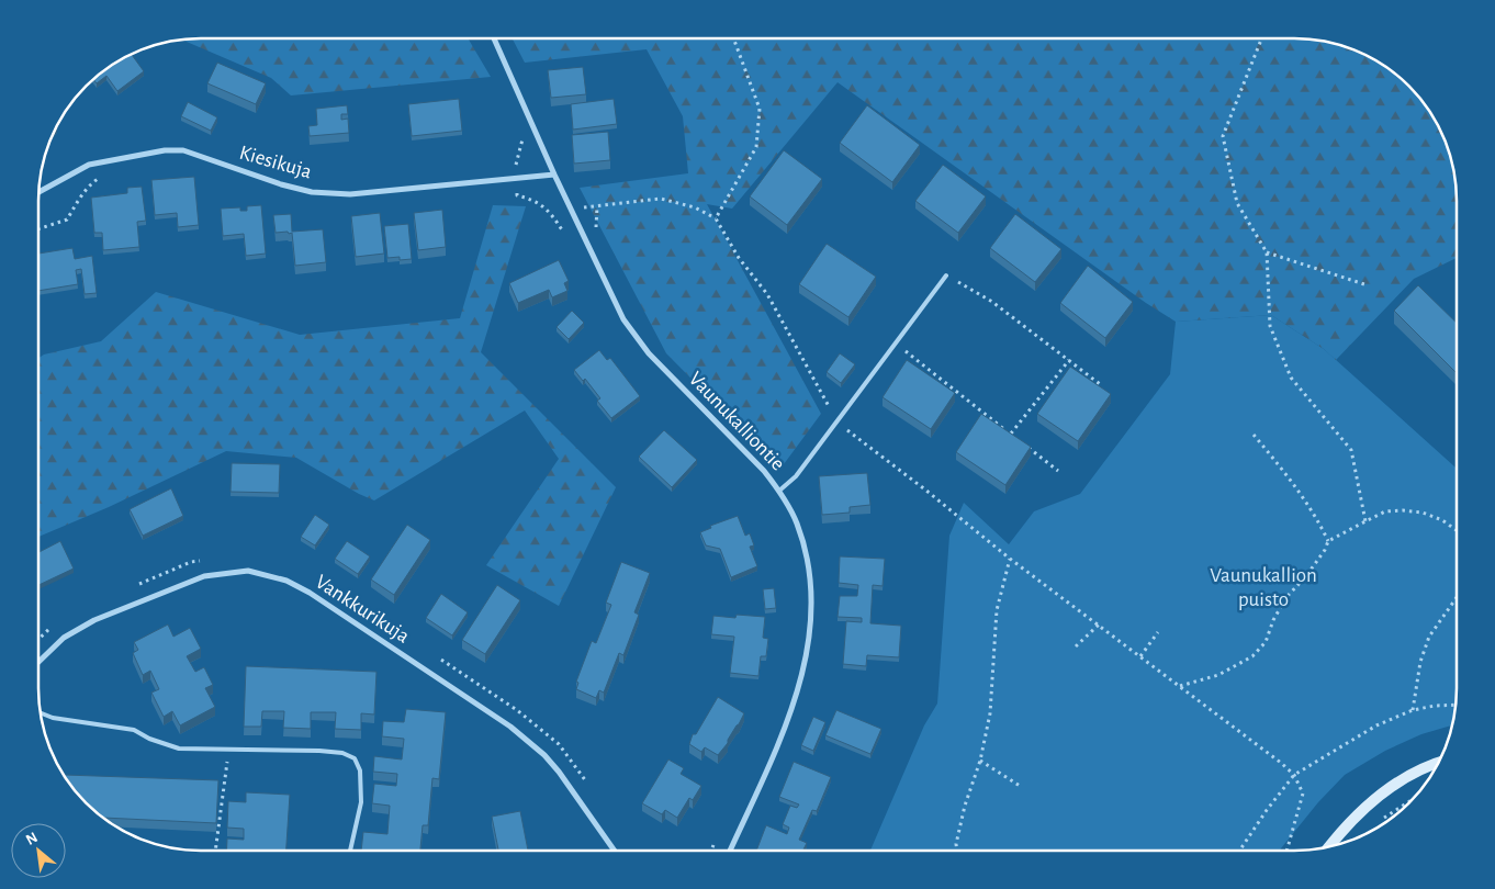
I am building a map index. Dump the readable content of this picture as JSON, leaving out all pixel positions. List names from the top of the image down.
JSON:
{
  "streets": {
    "street": ["Kiesikuja", "Vaunukalliontie", "Vankkurikuja"]
  },
  "crossings": [
    ["Kiesikuja", "Vaunukalliontie"]
  ],
  "parks": ["Vaunukallion puisto"],
  "north": "top left"
}
